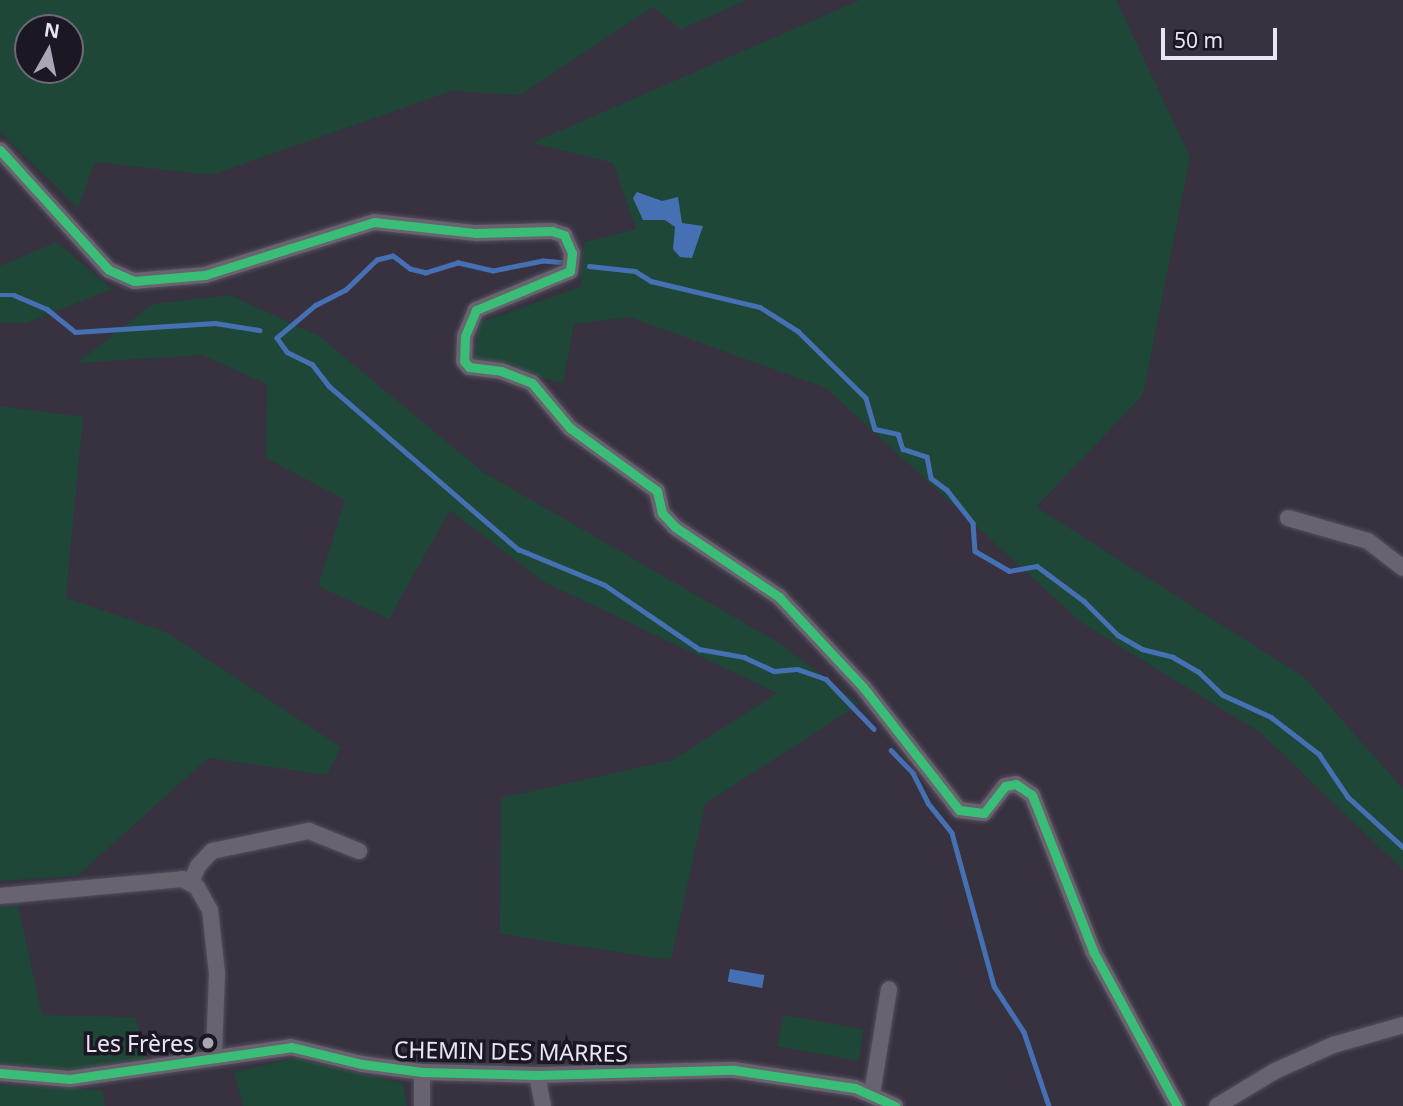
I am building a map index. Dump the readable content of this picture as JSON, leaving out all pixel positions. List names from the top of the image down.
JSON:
{
  "streets": {
    "street": ["CHEMIN DES MARRES"]
  },
  "places": ["Les Frères"],
  "scale_bar": "50 m",
  "north": "top"
}
